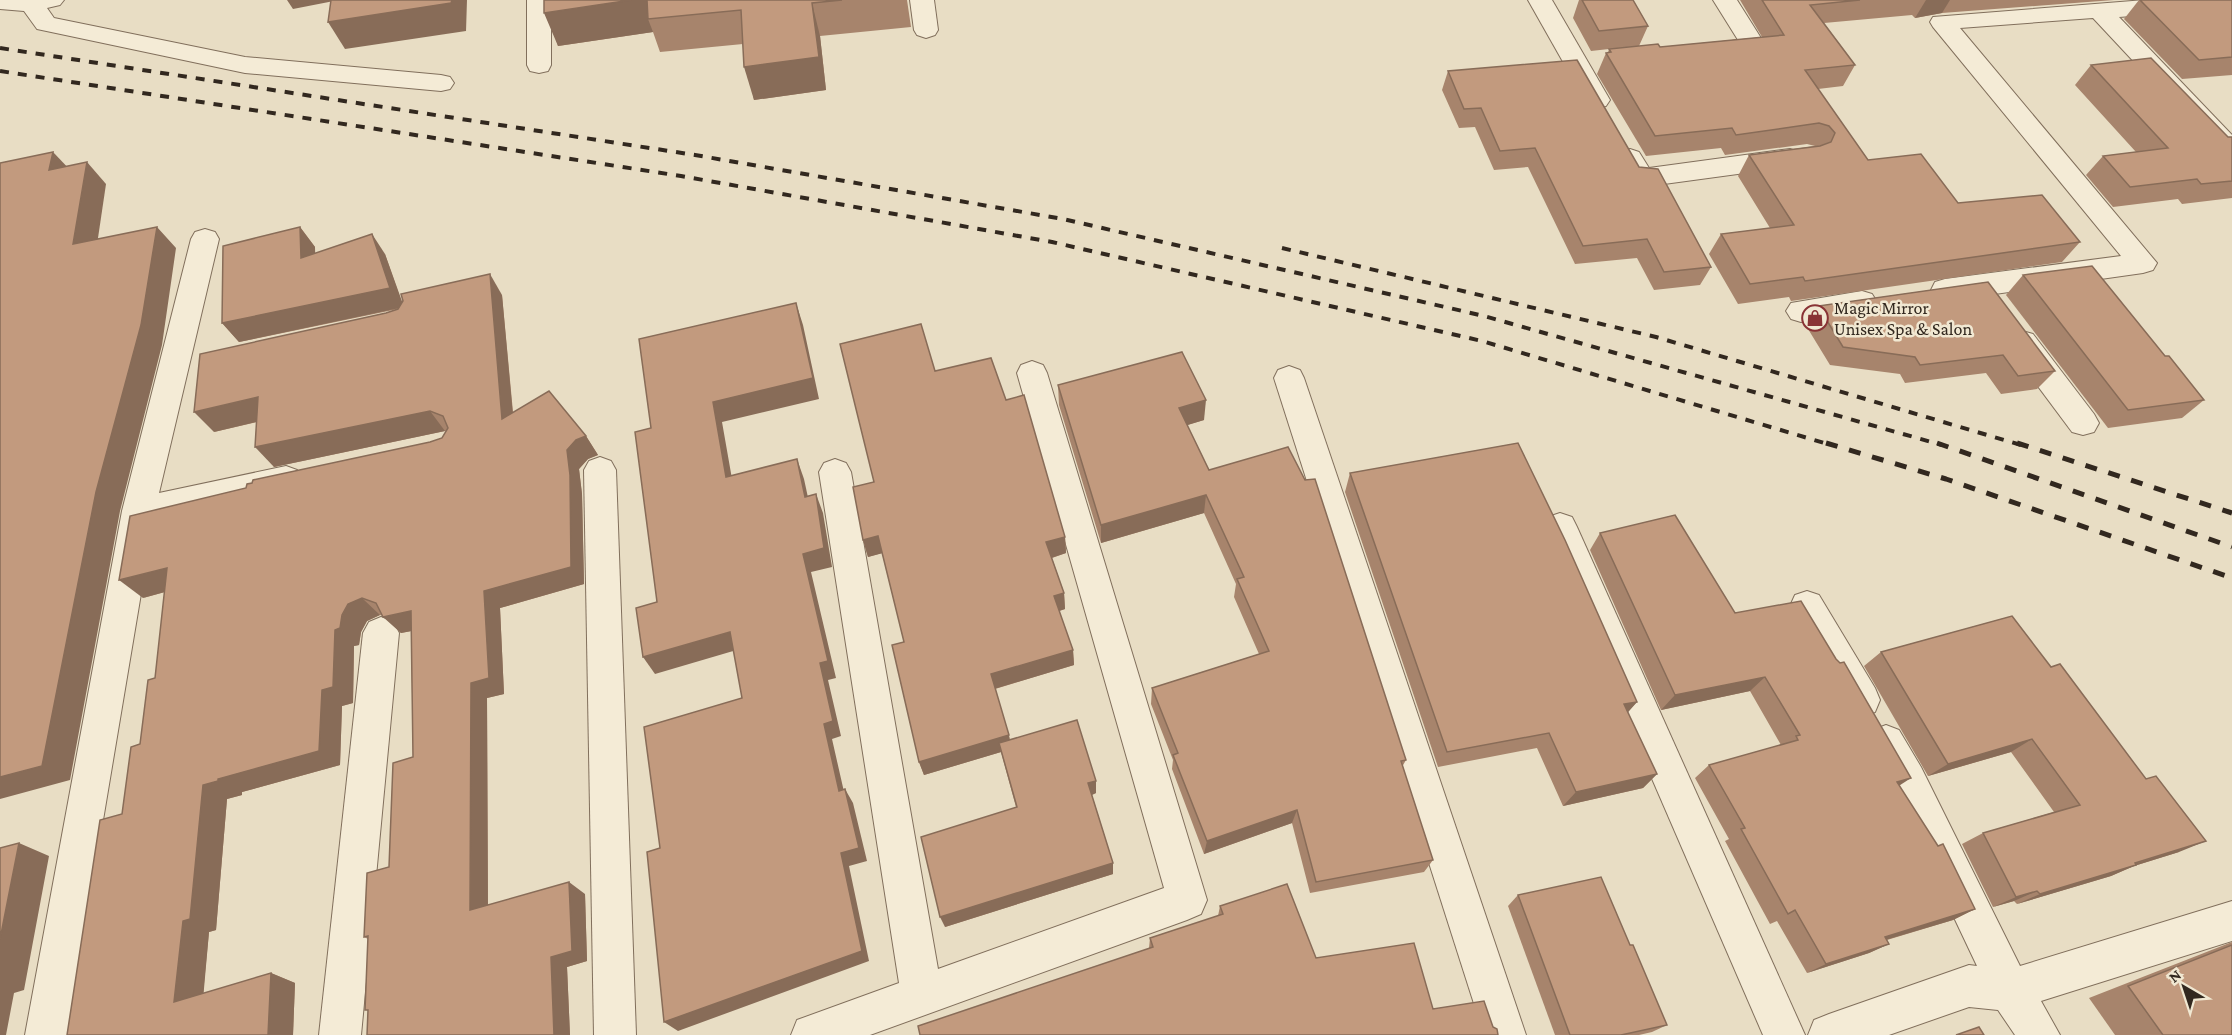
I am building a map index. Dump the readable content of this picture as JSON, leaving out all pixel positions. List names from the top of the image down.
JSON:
{
  "places": {
    "shop": ["Magic Mirror Unisex Spa & Salon"]
  },
  "north": "top left"
}
